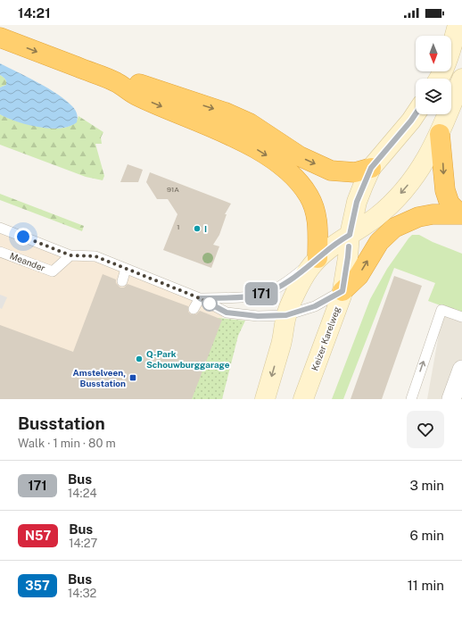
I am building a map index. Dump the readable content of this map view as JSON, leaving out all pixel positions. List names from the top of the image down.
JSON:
{
  "streets": {
    "main road": ["Keizer Karelweg"],
    "lane": ["Meander"]
  },
  "places": {
    "other": ["I", "Q-Park Schouwburggarage"],
    "transit": ["Amstelveen, Busstation"]
  },
  "lines": ["bus line 171"],
  "house_numbers": ["91A", "1"],
  "north": "bottom",
  "page": {
    "status": "14:21",
    "on_map": "171",
    "heading": ["Busstation", "Walk · 1 min · 80 m"],
    "list": [
      {
        "mark": "171",
        "name": "Bus",
        "note": "14:24",
        "value": "3 min"
      },
      {
        "mark": "N57",
        "name": "Bus",
        "note": "14:27",
        "value": "6 min"
      },
      {
        "mark": "357",
        "name": "Bus",
        "note": "14:32",
        "value": "11 min"
      }
    ]
  }
}
